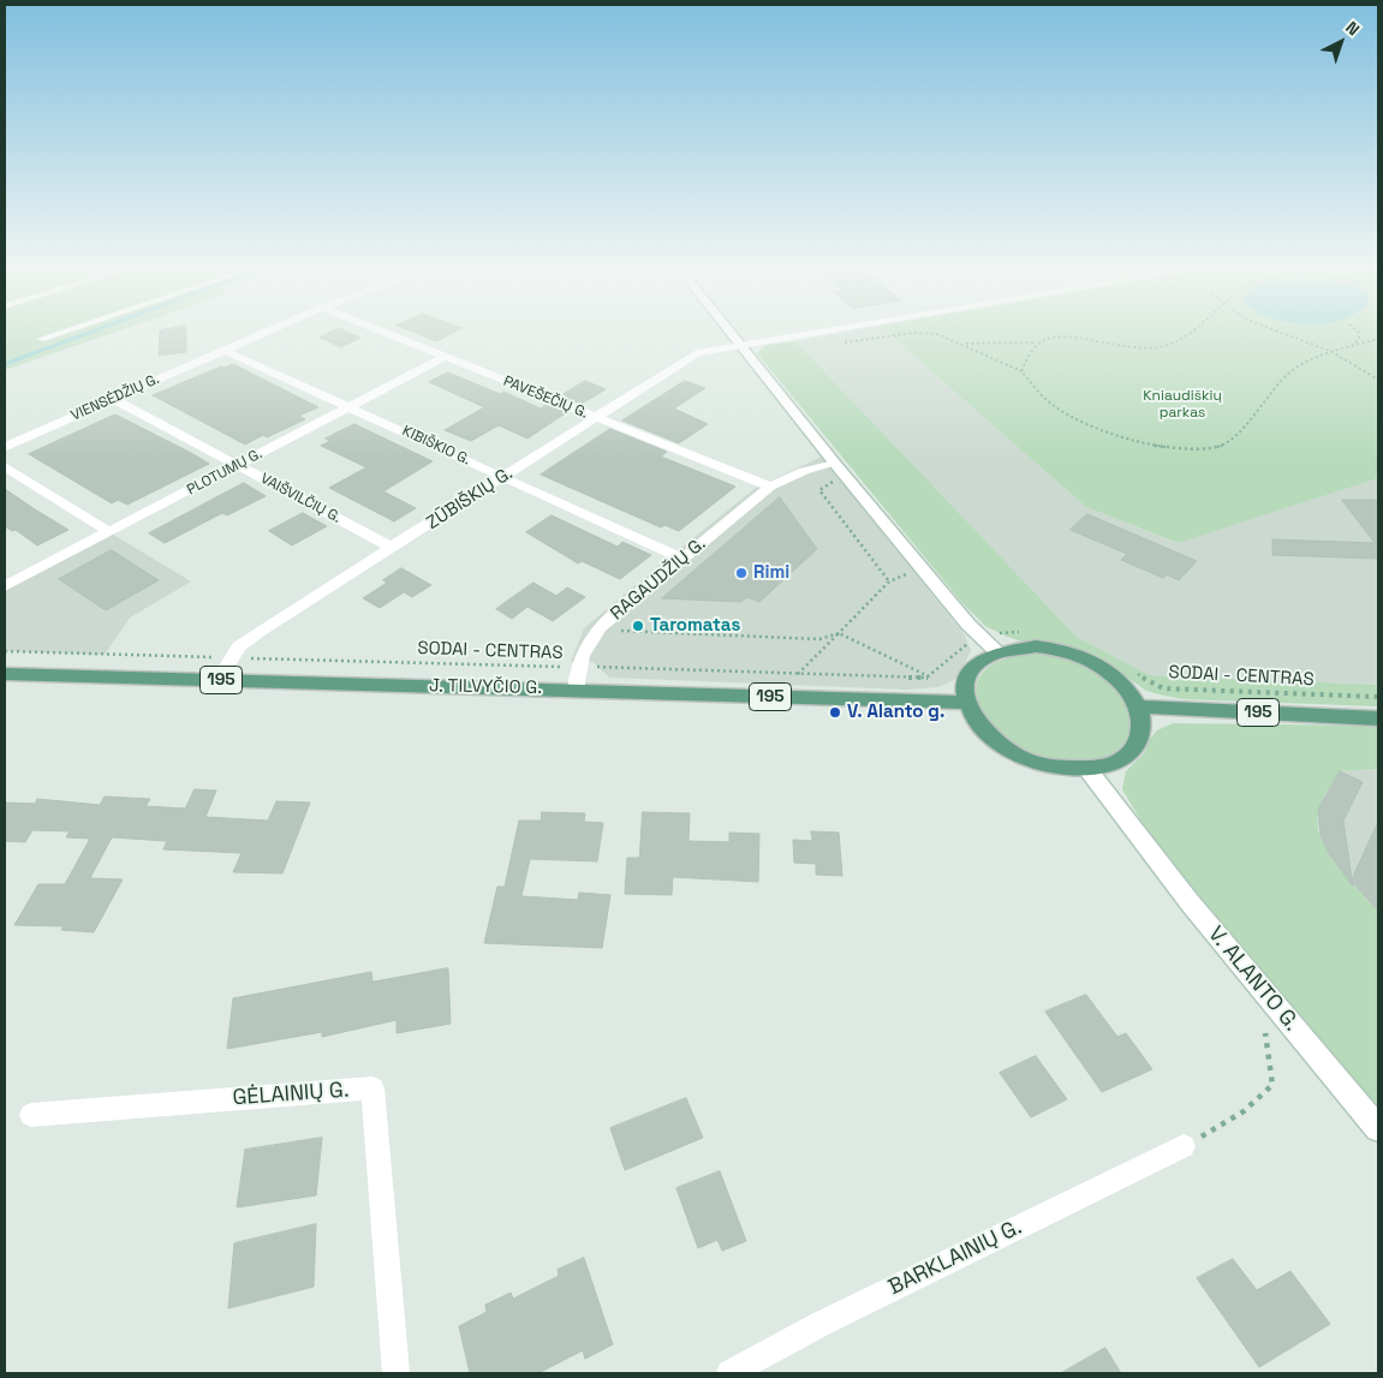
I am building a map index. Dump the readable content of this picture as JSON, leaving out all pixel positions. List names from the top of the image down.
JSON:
{
  "streets": {
    "main road": ["195", "J. TILVYČIO G.", "V. ALANTO G."],
    "street": [
      "VIENSĖDŽIŲ G.",
      "PAVEŠEČIŲ G.",
      "KIBIŠKIO G.",
      "PLOTUMŲ G.",
      "VAIŠVILČIŲ G.",
      "ZŪBIŠKIŲ G.",
      "RAGAUDŽIŲ G.",
      "GĖLAINIŲ G.",
      "BARKLAINIŲ G."
    ],
    "path": ["SODAI - CENTRAS"]
  },
  "crossings": [
    ["VIENSĖDŽIŲ G.", "KIBIŠKIO G."],
    ["VIENSĖDŽIŲ G.", "VAIŠVILČIŲ G."],
    ["PAVEŠEČIŲ G.", "PLOTUMŲ G."],
    ["PAVEŠEČIŲ G.", "ZŪBIŠKIŲ G."],
    ["PAVEŠEČIŲ G.", "RAGAUDŽIŲ G."],
    ["KIBIŠKIO G.", "PLOTUMŲ G."],
    ["KIBIŠKIO G.", "ZŪBIŠKIŲ G."],
    ["KIBIŠKIO G.", "RAGAUDŽIŲ G."],
    ["PLOTUMŲ G.", "VAIŠVILČIŲ G."],
    ["VAIŠVILČIŲ G.", "ZŪBIŠKIŲ G."],
    ["ZŪBIŠKIŲ G.", "SODAI - CENTRAS"],
    ["ZŪBIŠKIŲ G.", "J. TILVYČIO G."],
    ["RAGAUDŽIŲ G.", "SODAI - CENTRAS"],
    ["RAGAUDŽIŲ G.", "J. TILVYČIO G."],
    ["195", "J. TILVYČIO G."],
    ["195", "V. ALANTO G."],
    ["J. TILVYČIO G.", "V. ALANTO G."]
  ],
  "parks": ["Kniaudiškių parkas"],
  "places": ["Rimi", "Taromatas", "V. Alanto g."],
  "north": "top right"
}
